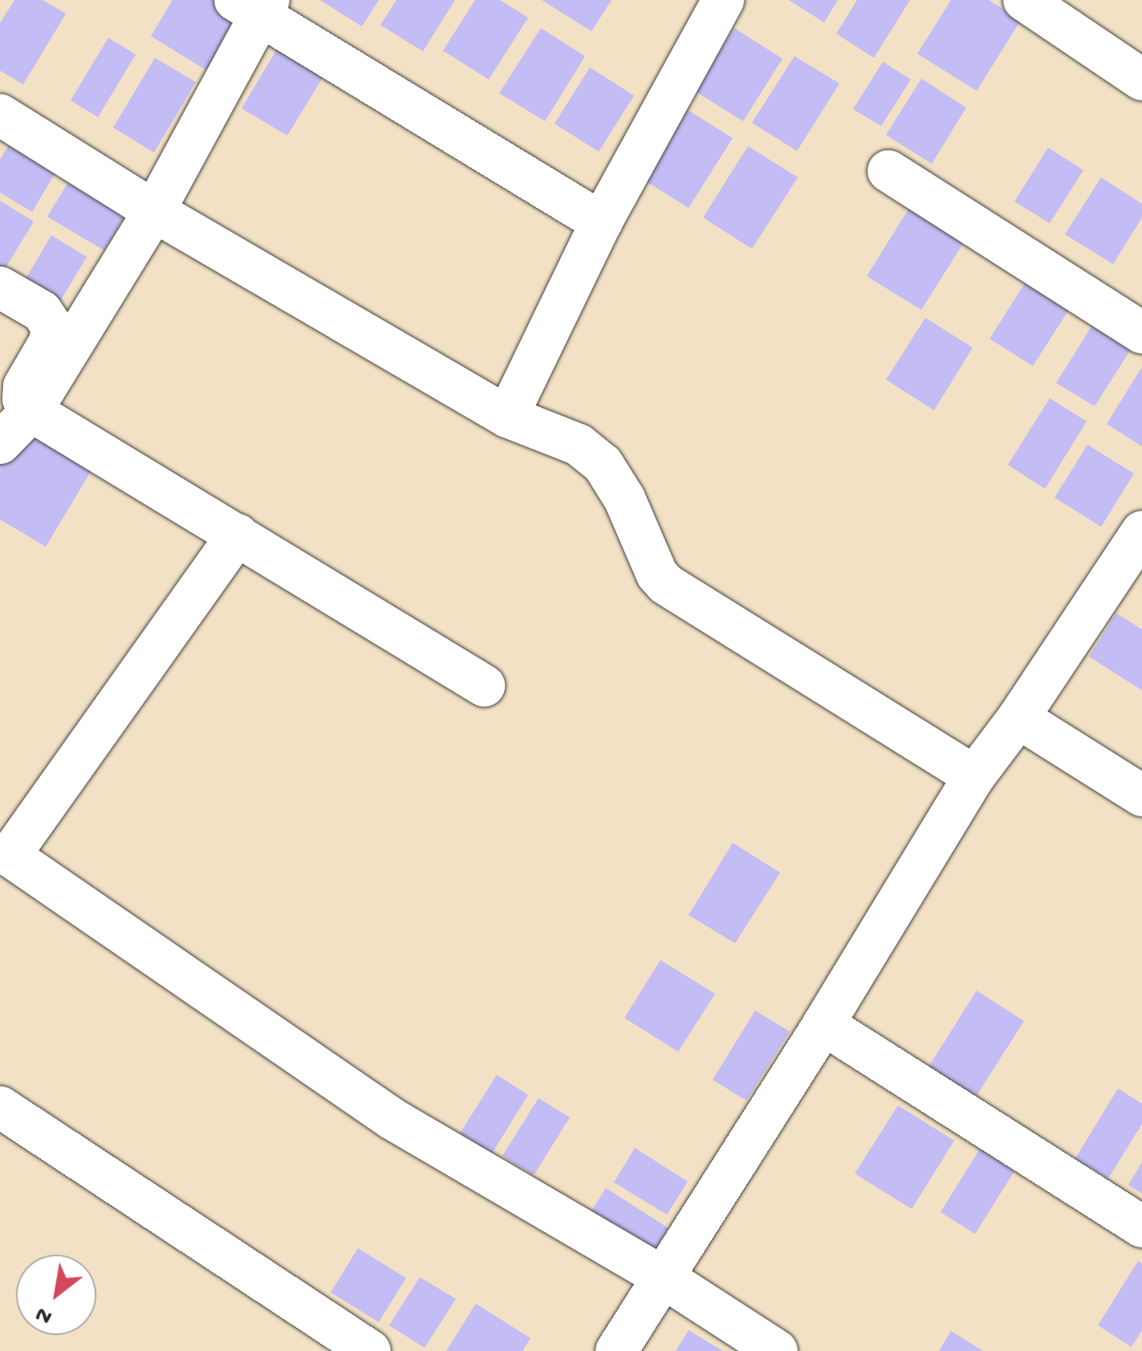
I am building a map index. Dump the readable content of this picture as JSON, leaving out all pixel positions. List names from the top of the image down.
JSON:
{
  "north": "bottom left"
}
